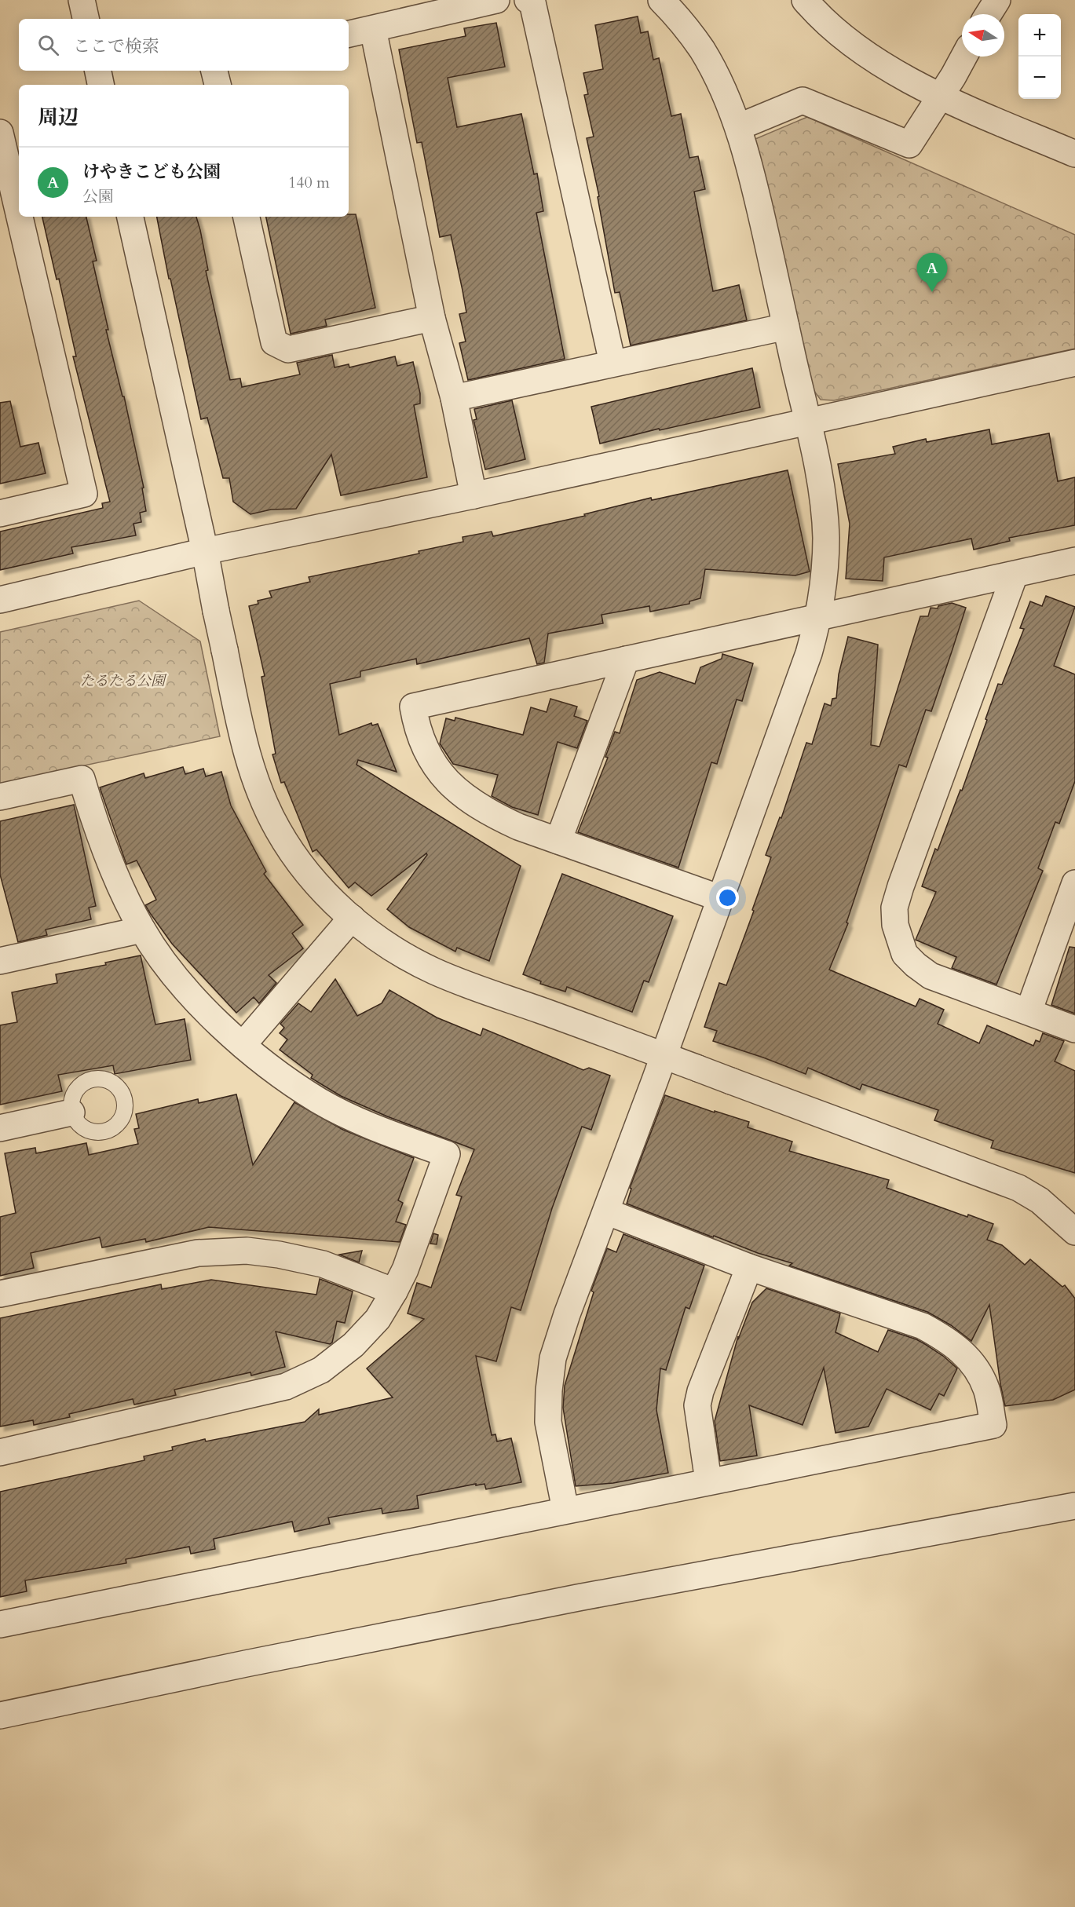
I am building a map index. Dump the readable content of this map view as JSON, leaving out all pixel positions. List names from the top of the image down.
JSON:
{
  "parks": ["たるたる公園"],
  "north": "left",
  "page": {
    "map_buttons": ["+", "−"],
    "search": "ここで検索",
    "heading": "周辺",
    "list": [
      {
        "mark": "A",
        "name": "けやきこども公園",
        "note": "公園",
        "value": "140 m"
      }
    ],
    "pins": "A"
  }
}
